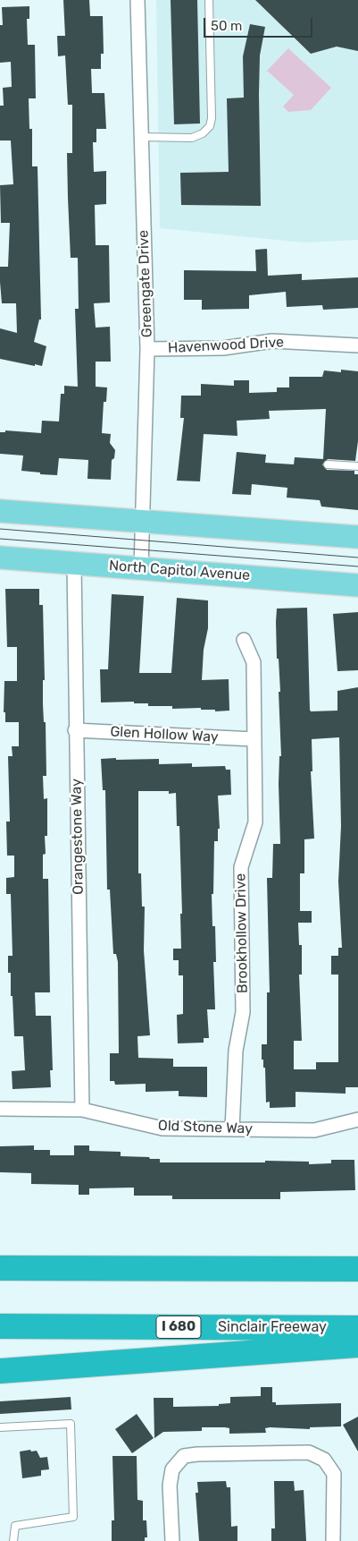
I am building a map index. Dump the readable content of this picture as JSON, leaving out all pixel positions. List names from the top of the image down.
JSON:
{
  "streets": {
    "highway": ["I 680", "Sinclair Freeway"],
    "main road": ["North Capitol Avenue"],
    "street": [
      "Greengate Drive",
      "Havenwood Drive",
      "Glen Hollow Way",
      "Orangestone Way",
      "Brookhollow Drive",
      "Old Stone Way"
    ]
  },
  "crossings": [
    ["Greengate Drive", "Havenwood Drive"],
    ["Greengate Drive", "North Capitol Avenue"],
    ["North Capitol Avenue", "Orangestone Way"],
    ["Glen Hollow Way", "Orangestone Way"],
    ["Glen Hollow Way", "Brookhollow Drive"],
    ["Orangestone Way", "Old Stone Way"],
    ["Brookhollow Drive", "Old Stone Way"]
  ],
  "scale_bar": "50 m"
}
